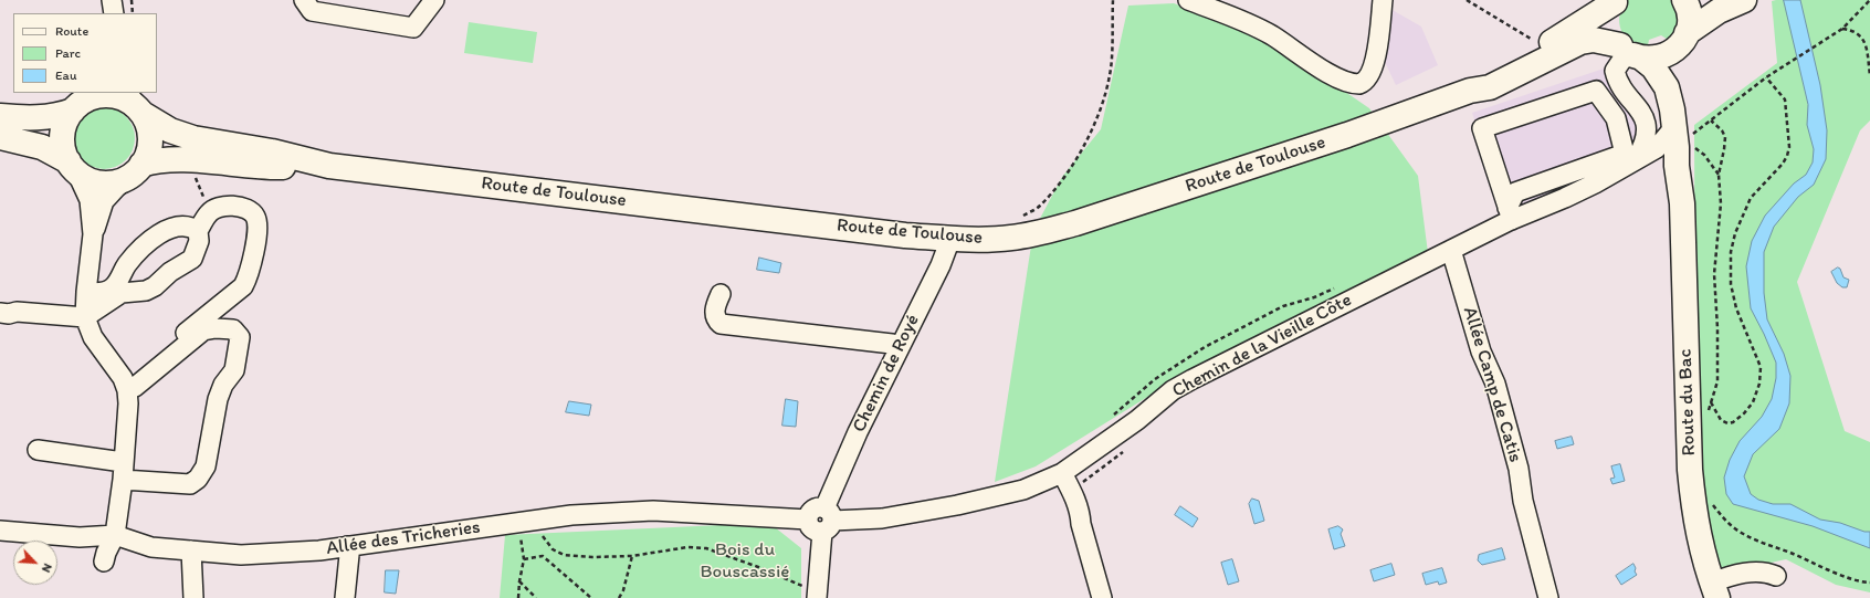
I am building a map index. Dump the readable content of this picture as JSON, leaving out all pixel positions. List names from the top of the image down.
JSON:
{
  "streets": {
    "main road": ["Route de Toulouse", "Route du Bac"],
    "street": [
      "Chemin de la Vieille Côte",
      "Chemin de Royé",
      "Allée Camp de Catis",
      "Allée des Tricheries"
    ]
  },
  "crossings": [
    ["Route de Toulouse", "Chemin de Royé"],
    ["Route de Toulouse", "Route du Bac"],
    ["Chemin de la Vieille Côte", "Chemin de Royé"],
    ["Chemin de la Vieille Côte", "Allée Camp de Catis"],
    ["Chemin de la Vieille Côte", "Route du Bac"],
    ["Chemin de la Vieille Côte", "Allée des Tricheries"],
    ["Chemin de Royé", "Allée des Tricheries"]
  ],
  "parks": ["Bois du Bouscassié"],
  "legend": ["Route", "Parc", "Eau"],
  "north": "bottom right"
}
